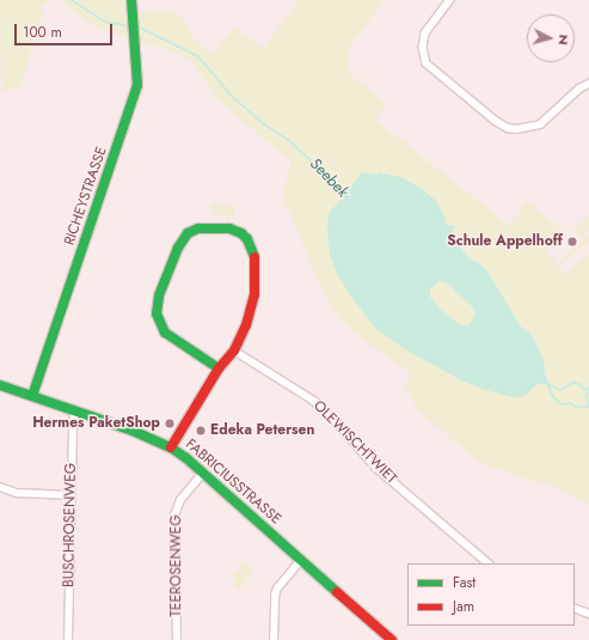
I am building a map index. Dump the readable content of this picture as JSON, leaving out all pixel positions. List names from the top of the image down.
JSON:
{
  "streets": {
    "street": [
      "RICHEYSTRASSE",
      "OLEWISCHTWIET",
      "FABRICIUSSTRASSE",
      "BUSCHROSENWEG",
      "TEEROSENWEG"
    ]
  },
  "crossings": [
    ["RICHEYSTRASSE", "FABRICIUSSTRASSE"],
    ["FABRICIUSSTRASSE", "BUSCHROSENWEG"],
    ["FABRICIUSSTRASSE", "TEEROSENWEG"]
  ],
  "water": ["Seebek"],
  "places": ["Schule Appelhoff", "Hermes PaketShop", "Edeka Petersen"],
  "legend": ["Fast", "Jam"],
  "scale_bar": "100 m",
  "north": "right"
}
